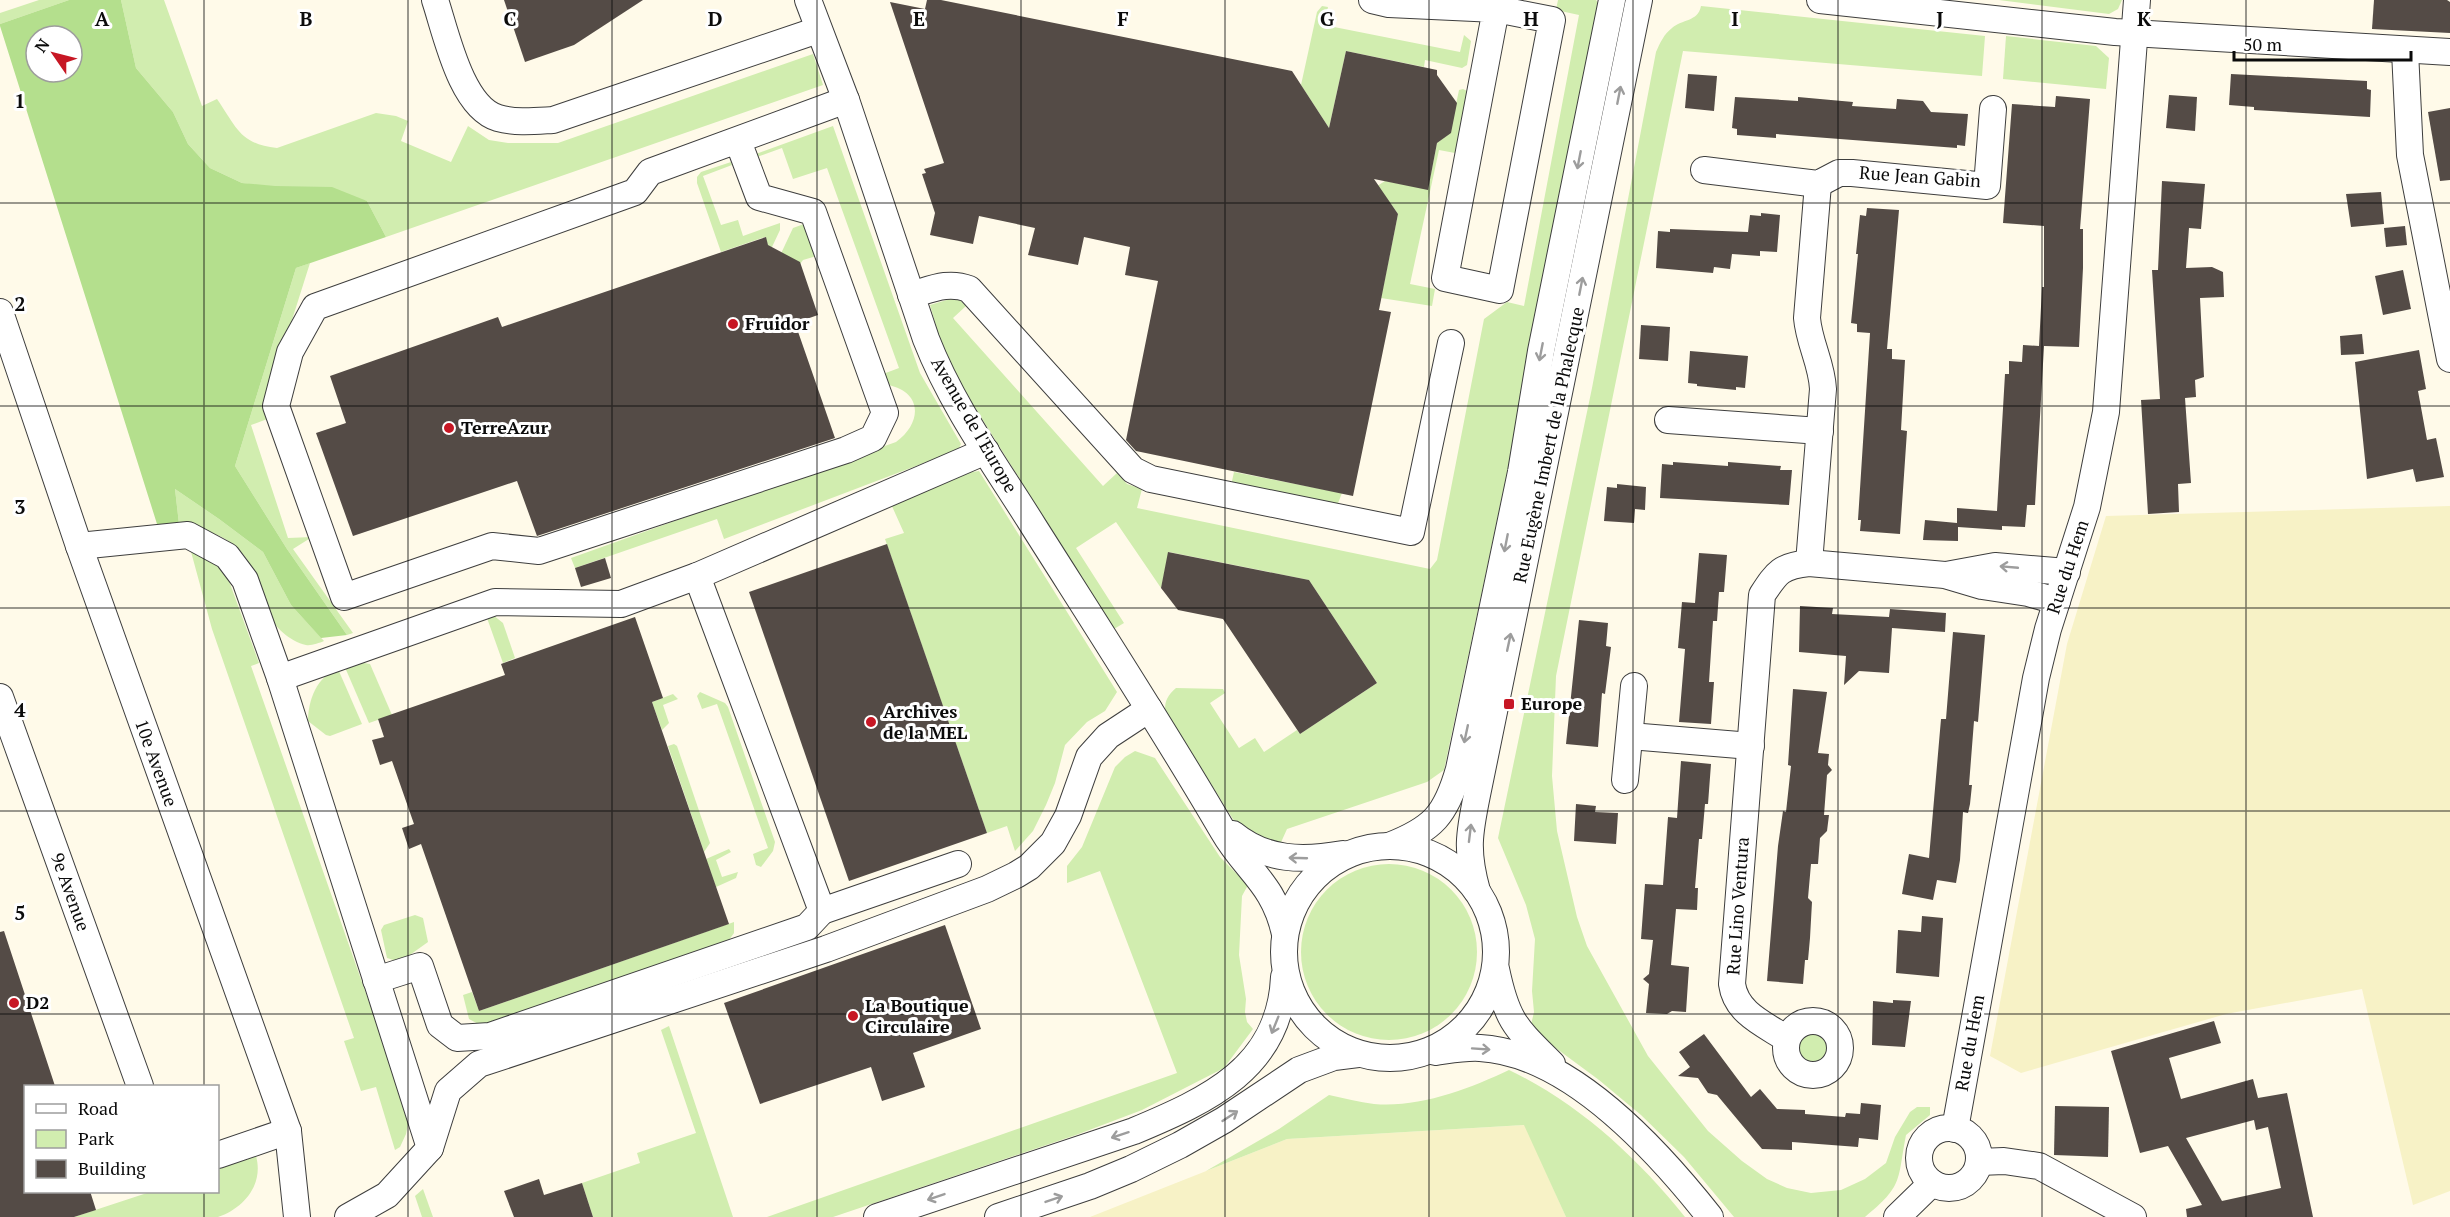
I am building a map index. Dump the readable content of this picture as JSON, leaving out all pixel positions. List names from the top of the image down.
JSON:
{
  "streets": {
    "street": [
      "Rue Jean Gabin",
      "Avenue de l'Europe",
      "Rue Eugène Imbert de la Phalecque",
      "Rue du Hem",
      "10e Avenue",
      "9e Avenue",
      "Rue Lino Ventura"
    ]
  },
  "crossings": [
    ["Avenue de l'Europe", "Rue Eugène Imbert de la Phalecque"],
    ["Rue du Hem", "Rue Lino Ventura"]
  ],
  "places": {
    "other": [
      "Fruidor",
      "TerreAzur",
      "Archives de la MEL",
      "D2",
      "La Boutique Circulaire"
    ],
    "transit": ["Europe"]
  },
  "legend": ["Road", "Park", "Building"],
  "scale_bar": "50 m",
  "north": "top left",
  "grid": {
    "columns": [
      "A",
      "B",
      "C",
      "D",
      "E",
      "F",
      "G",
      "H",
      "I",
      "J",
      "K"
    ],
    "rows": [
      "1",
      "2",
      "3",
      "4",
      "5"
    ]
  }
}
